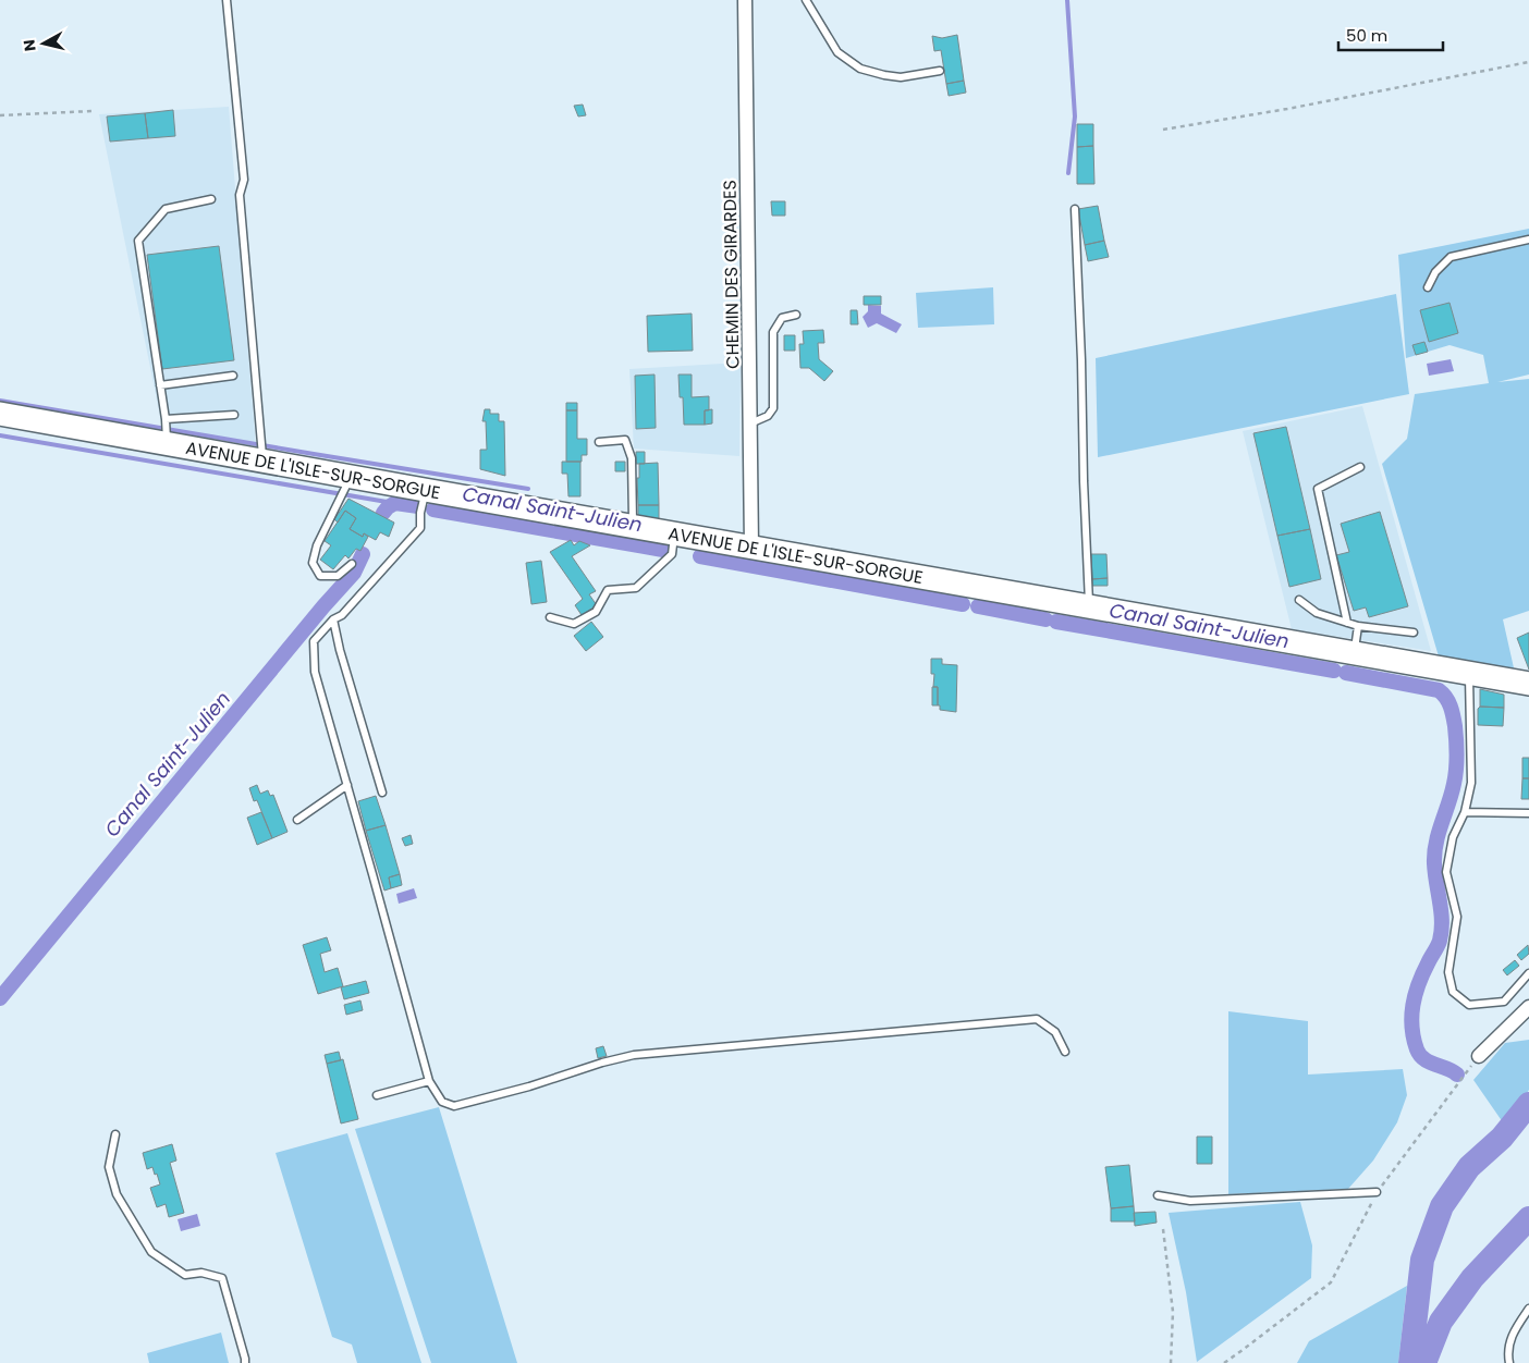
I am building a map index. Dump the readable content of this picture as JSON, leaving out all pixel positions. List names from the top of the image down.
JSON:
{
  "streets": {
    "main road": ["AVENUE DE L'ISLE-SUR-SORGUE"],
    "street": ["CHEMIN DES GIRARDES"]
  },
  "crossings": [
    ["CHEMIN DES GIRARDES", "AVENUE DE L'ISLE-SUR-SORGUE"]
  ],
  "water": ["Canal Saint-Julien"],
  "scale_bar": "50 m",
  "north": "left"
}
